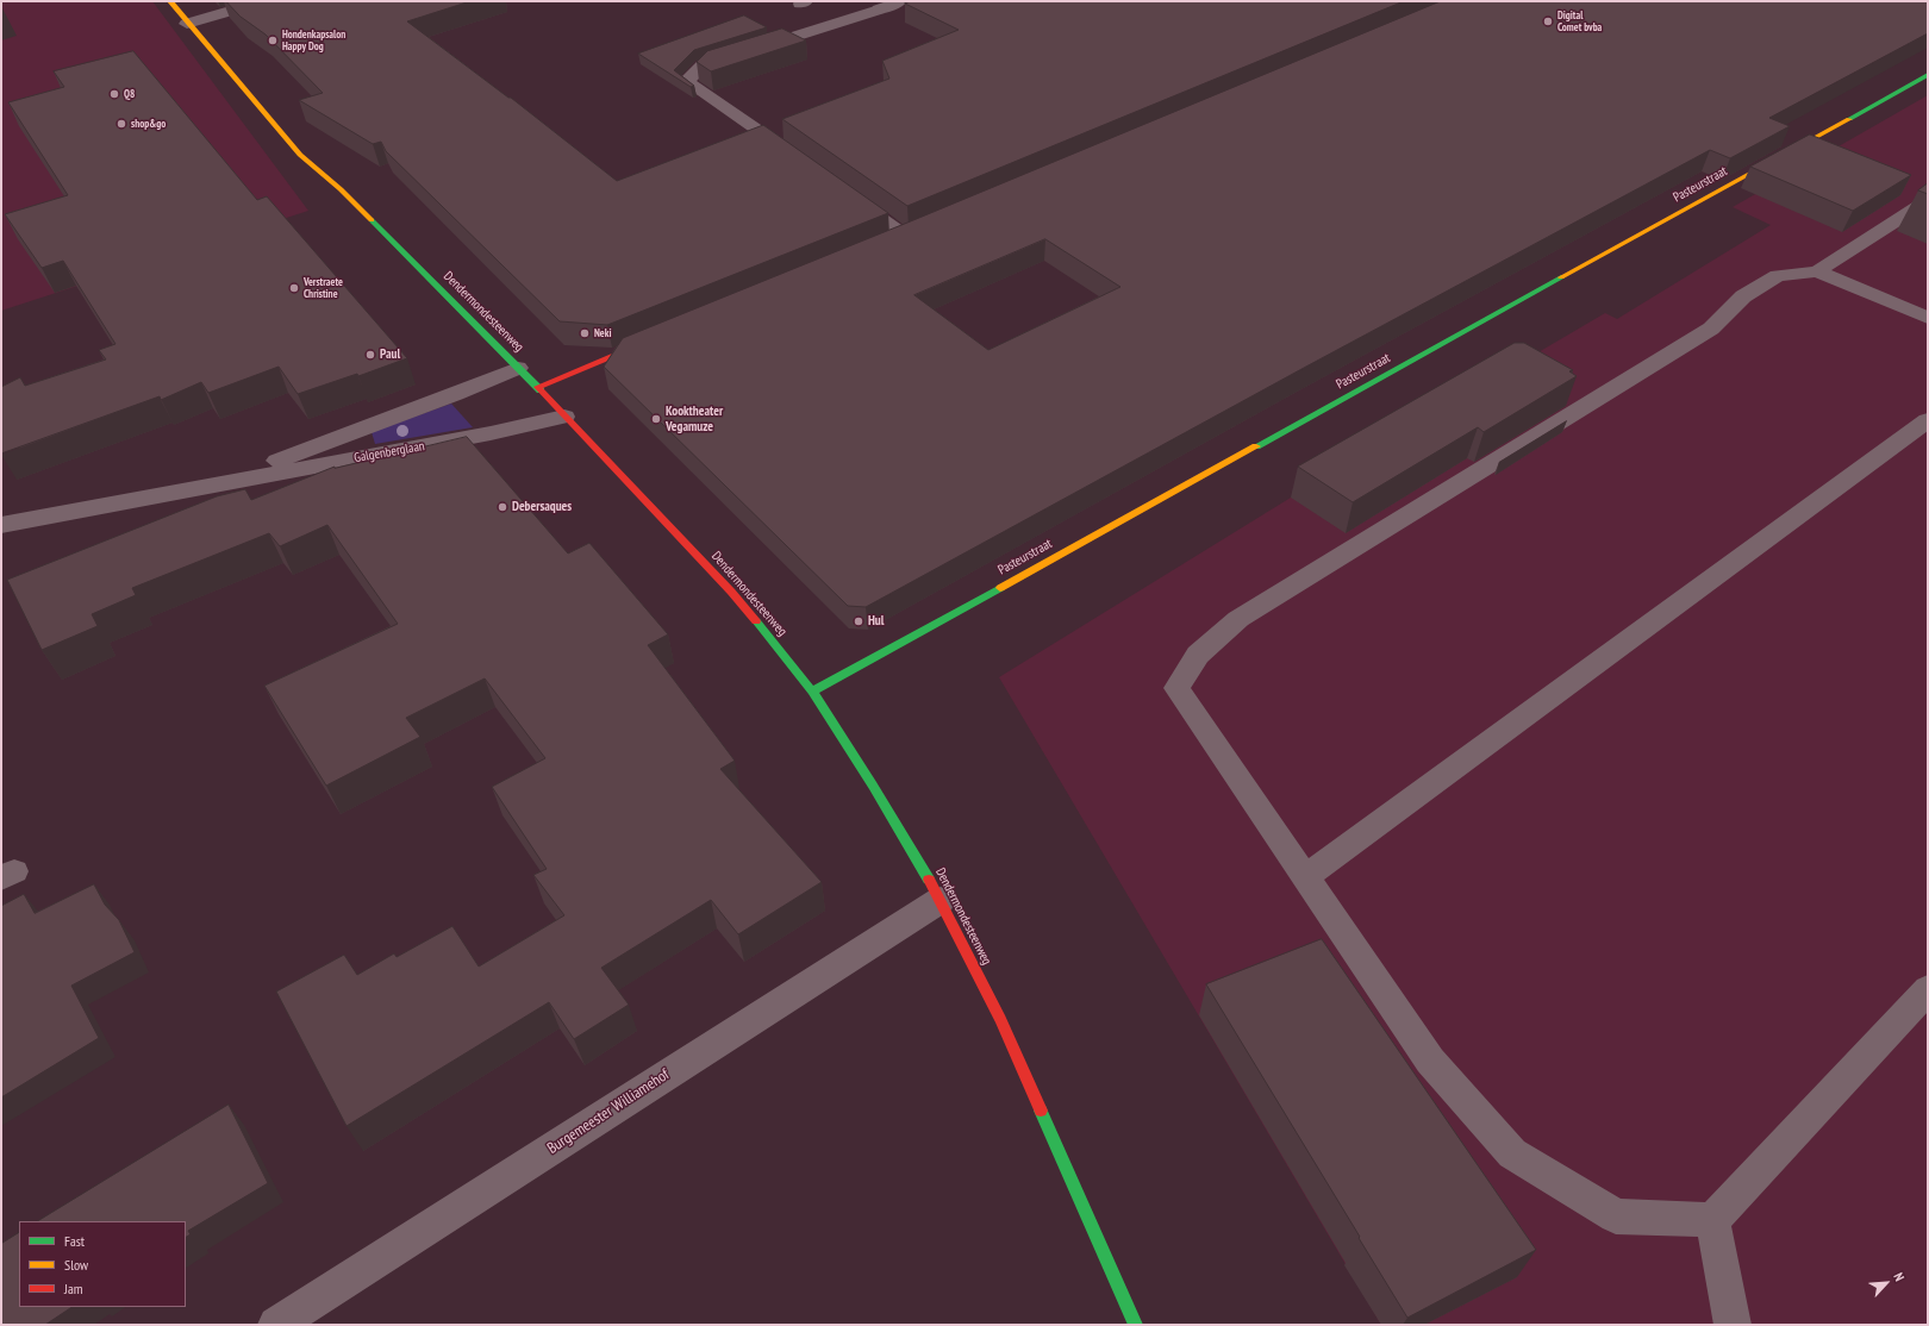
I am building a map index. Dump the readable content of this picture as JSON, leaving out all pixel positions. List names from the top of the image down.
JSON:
{
  "streets": {
    "main road": ["Pasteurstraat", "Dendermondesteenweg"],
    "street": ["Galgenberglaan", "Burgemeester Williamehof"]
  },
  "crossings": [
    ["Pasteurstraat", "Dendermondesteenweg"],
    ["Dendermondesteenweg", "Galgenberglaan"],
    ["Dendermondesteenweg", "Burgemeester Williamehof"]
  ],
  "places": [
    "Digital Comet bvba",
    "Hondenkapsalon Happy Dog",
    "Q8",
    "shop&go",
    "Verstraete Christine",
    "Neki",
    "Paul",
    "Kooktheater Vegamuze",
    "Debersaques",
    "Hul"
  ],
  "legend": ["Fast", "Slow", "Jam"],
  "north": "top right"
}
